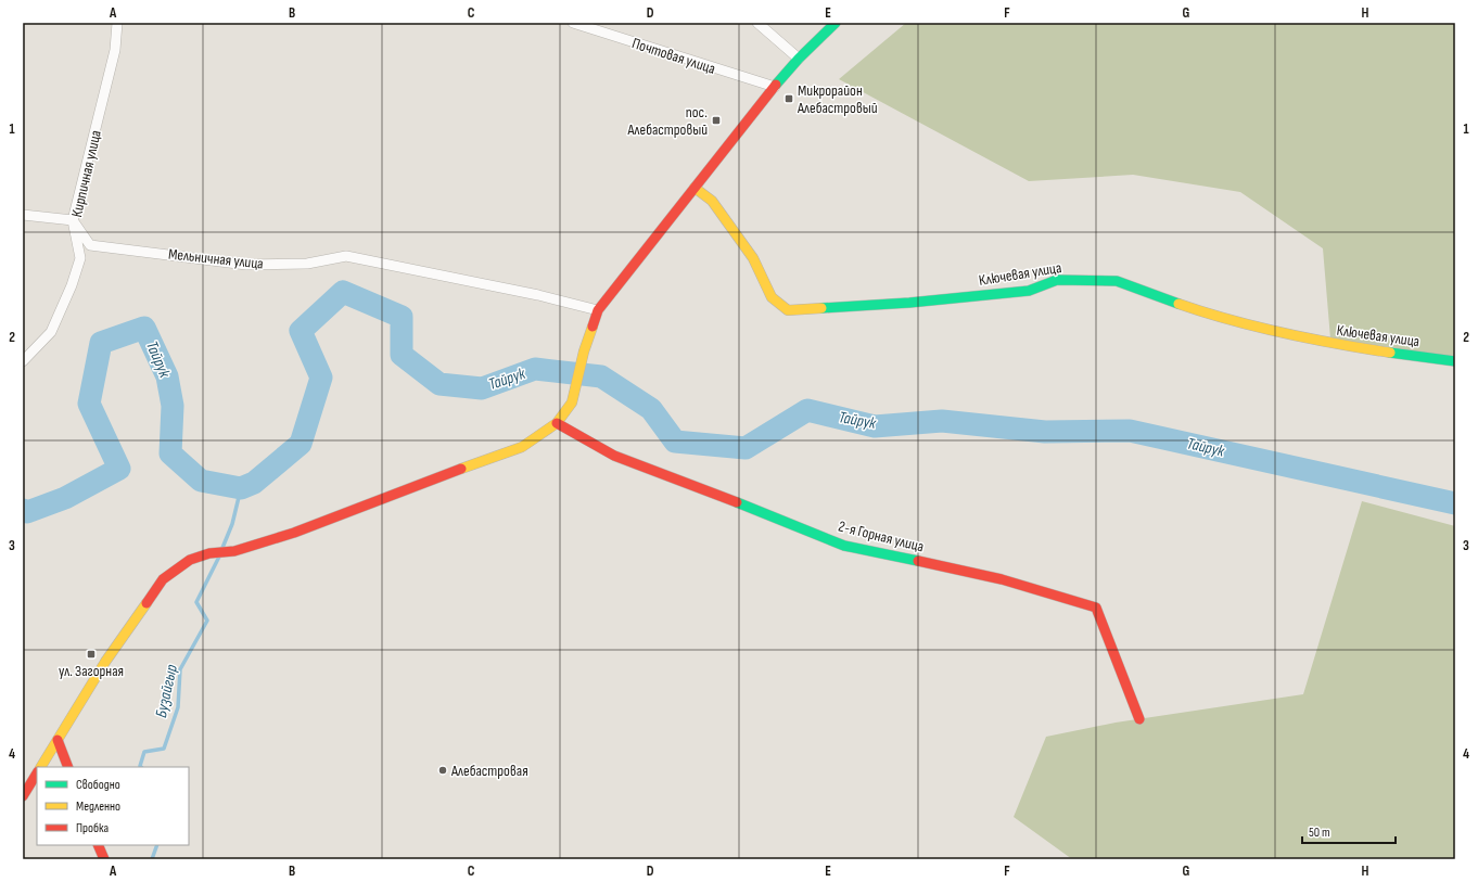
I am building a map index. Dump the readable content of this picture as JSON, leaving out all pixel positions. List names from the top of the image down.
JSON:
{
  "streets": {
    "street": [
      "Почтовая улица",
      "Кирпичная улица",
      "Мельничная улица",
      "Ключевая улица",
      "2-я Горная улица"
    ]
  },
  "crossings": [
    ["Кирпичная улица", "Мельничная улица"]
  ],
  "water": ["Тайрук", "Бузайгыр"],
  "places": {
    "transit": ["Микрорайон Алебастровый", "пос. Алебастровый", "ул. Загорная"],
    "other": ["Алебастровая"]
  },
  "legend": ["Свободно", "Медленно", "Пробка"],
  "scale_bar": "50 m",
  "grid": {
    "columns": [
      "A",
      "B",
      "C",
      "D",
      "E",
      "F",
      "G",
      "H"
    ],
    "rows": [
      "1",
      "2",
      "3",
      "4"
    ]
  }
}
